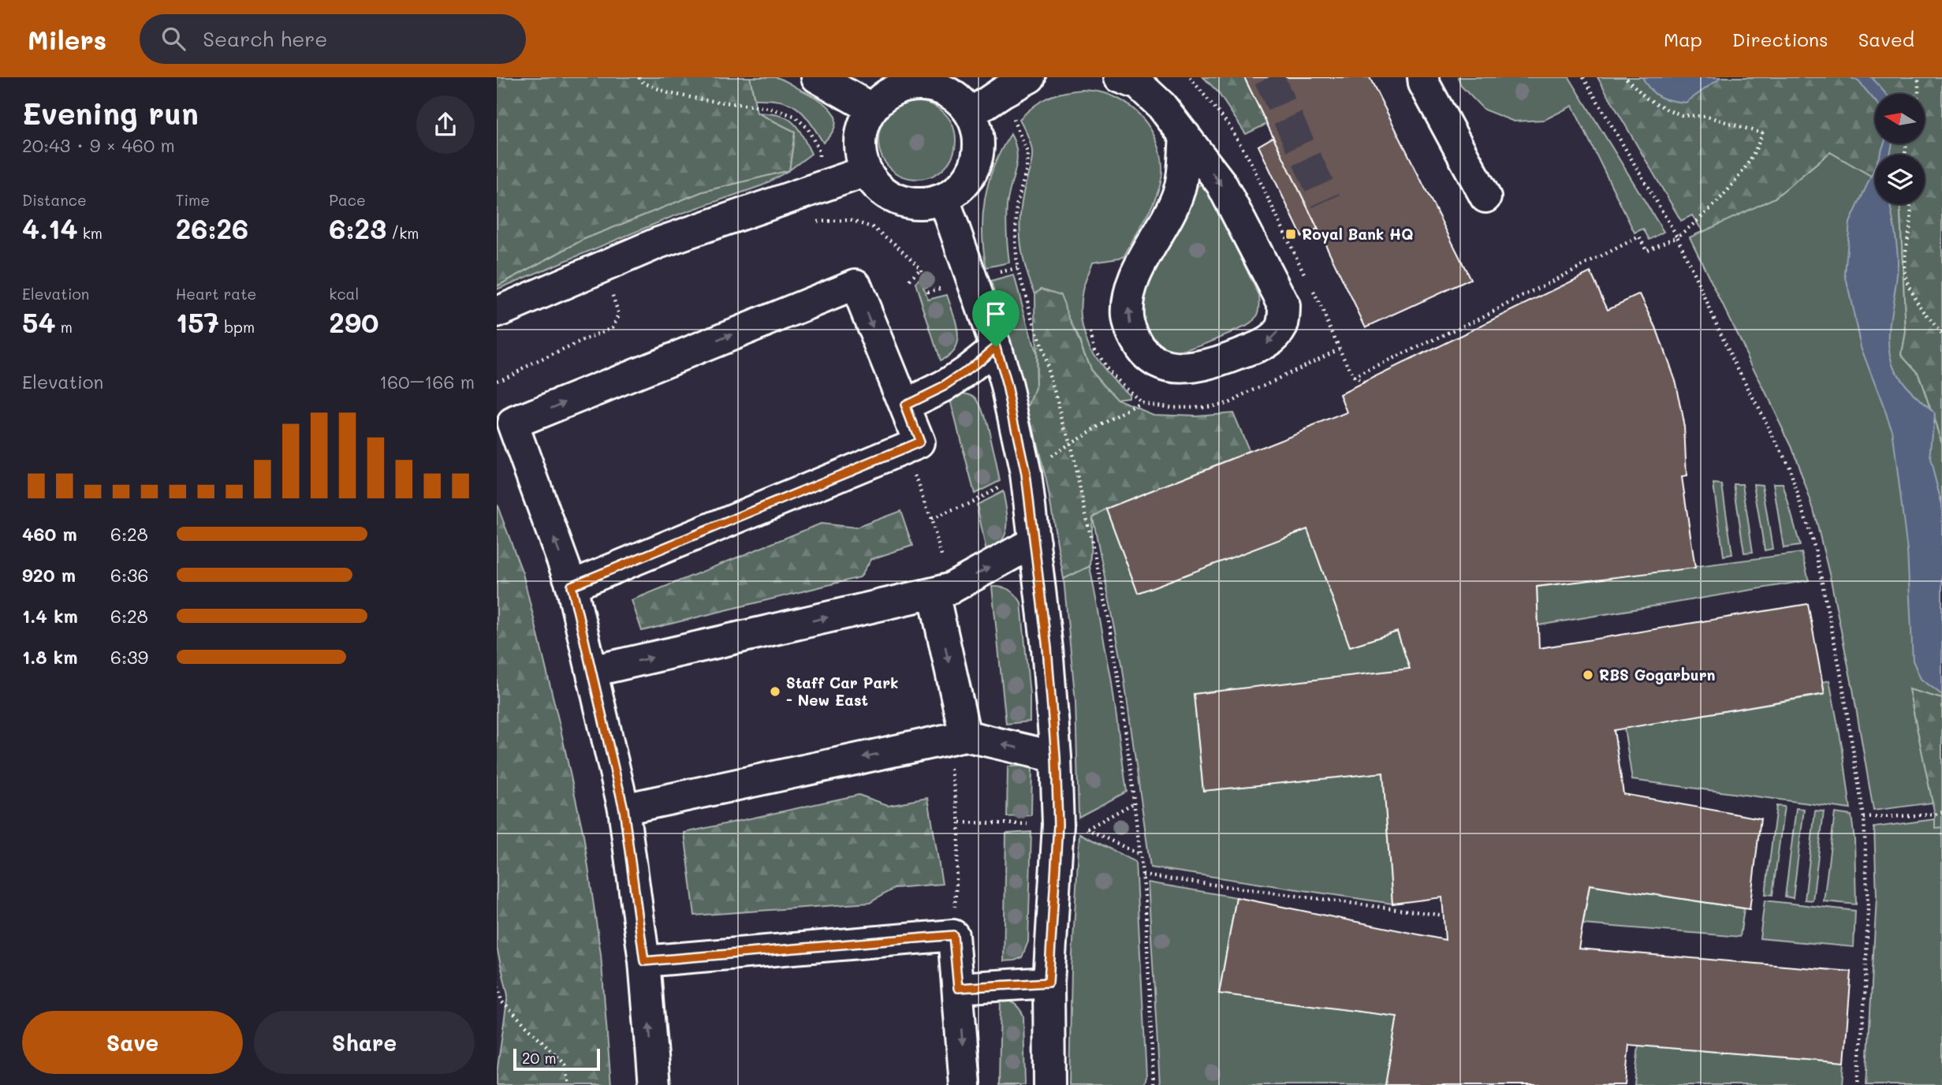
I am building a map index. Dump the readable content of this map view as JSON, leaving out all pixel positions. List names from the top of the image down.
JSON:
{
  "places": {
    "transit": ["Royal Bank HQ"],
    "other": ["RBS Gogarburn", "Staff Car Park - New East"]
  },
  "scale_bar": "20 m",
  "north": "left",
  "page": {
    "header": "Milers",
    "search": "Search here",
    "nav": ["Map", "Directions", "Saved"],
    "heading": ["Evening run", "20:43 · 9 × 460 m"],
    "stats": [
      ["Distance", "4.14 km"],
      ["Time", "26:26"],
      ["Pace", "6:23 /km"],
      ["Elevation", "54 m"],
      ["Heart rate", "157 bpm"],
      ["kcal", "290"]
    ],
    "chart": ["Elevation", "160–166 m"],
    "list": [
      {
        "name": "460 m",
        "note": "6:28"
      },
      {
        "name": "920 m",
        "note": "6:36"
      },
      {
        "name": "1.4 km",
        "note": "6:28"
      },
      {
        "name": "1.8 km",
        "note": "6:39"
      }
    ],
    "buttons": ["Save", "Share"],
    "scale": "20 m"
  }
}
